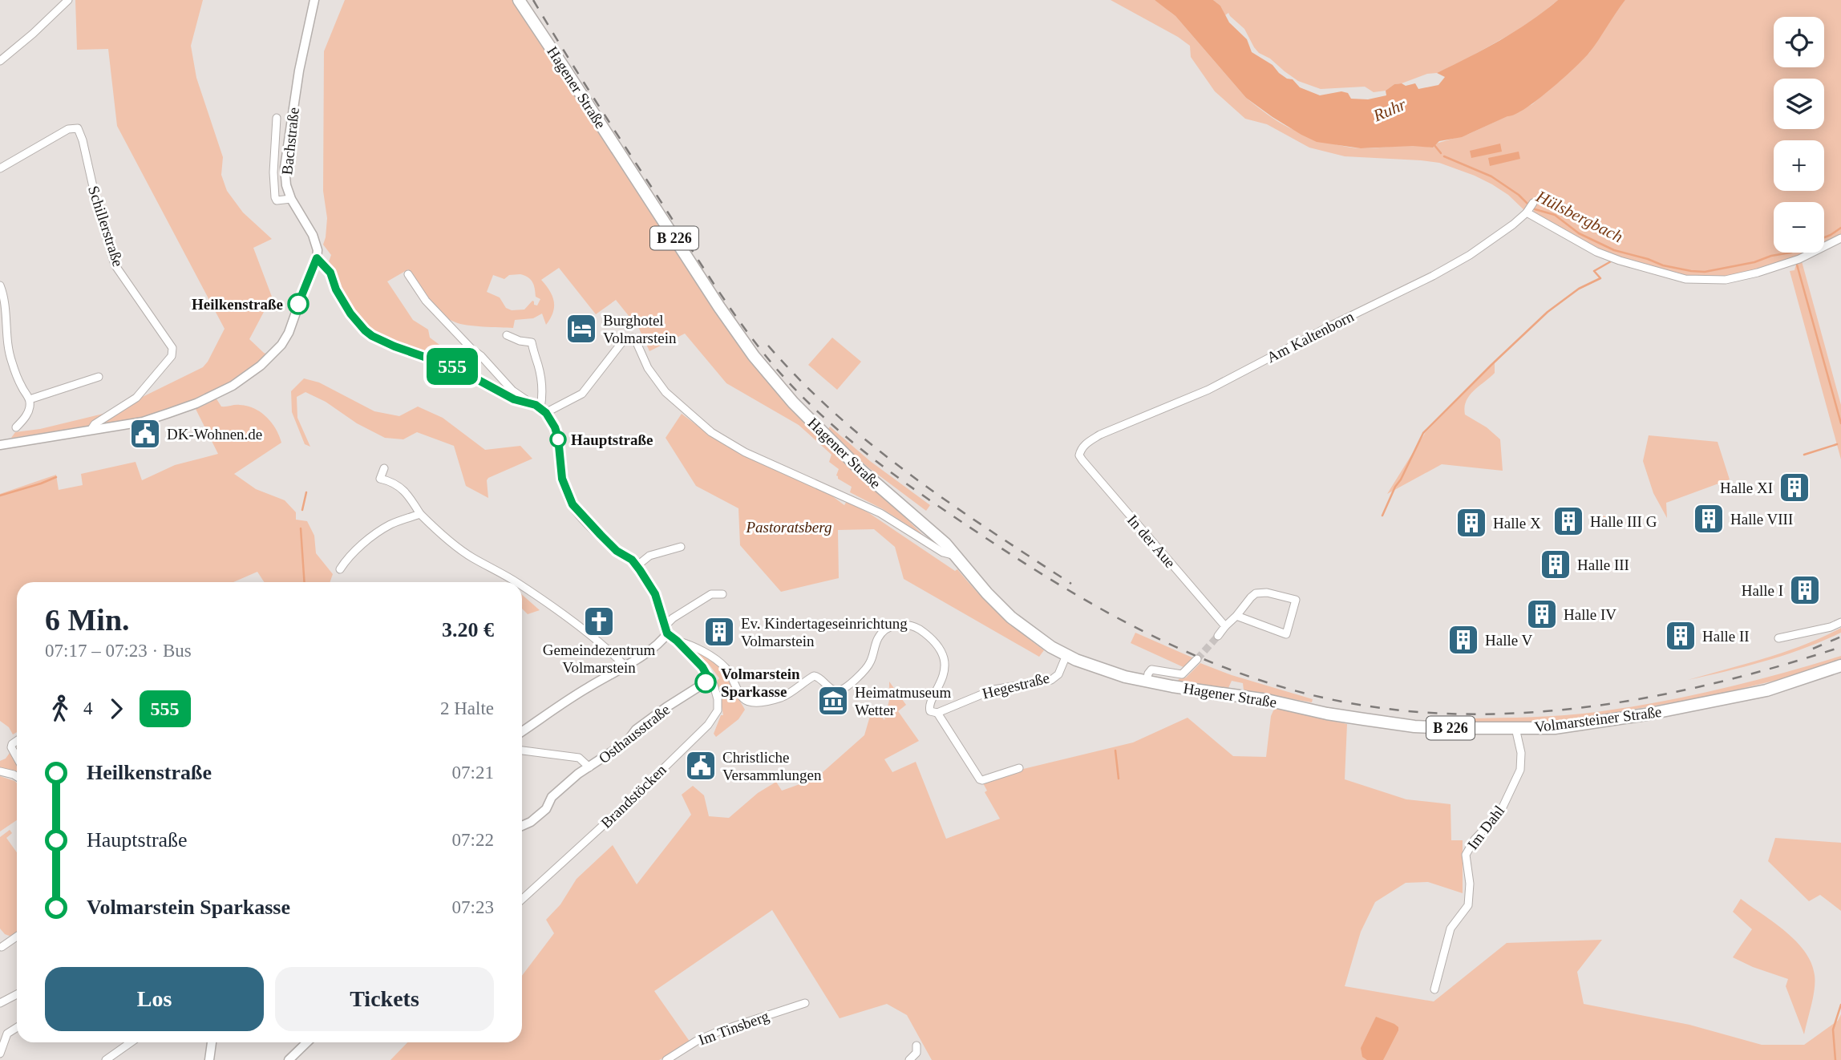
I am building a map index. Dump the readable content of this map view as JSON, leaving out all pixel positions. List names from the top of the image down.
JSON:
{
  "streets": {
    "main road": ["Hagener Straße", "B 226", "Volmarsteiner Straße"],
    "street": [
      "Bachstraße",
      "Schillerstraße",
      "Am Kaltenborn",
      "In der Aue",
      "Hegestraße",
      "Osthausstraße",
      "Brandstöcken",
      "Im Dahl",
      "Im Tinsberg"
    ]
  },
  "crossings": [
    ["Hagener Straße", "Hegestraße"],
    ["Hagener Straße", "Volmarsteiner Straße"],
    ["Am Kaltenborn", "In der Aue"],
    ["Volmarsteiner Straße", "Im Dahl"],
    ["Osthausstraße", "Brandstöcken"]
  ],
  "water": ["Ruhr", "Hülsbergbach"],
  "parks": ["Pastoratsberg"],
  "places": {
    "other": ["Heilkenstraße", "Hauptstraße", "Volmarstein Sparkasse"],
    "hotel": ["Burghotel Volmarstein"],
    "public building": ["DK-Wohnen.de", "Christliche Versammlungen"],
    "building": [
      "Halle XI",
      "Halle VIII",
      "Halle III G",
      "Halle X",
      "Halle III",
      "Halle I",
      "Halle IV",
      "Ev. Kindertageseinrichtung Volmarstein",
      "Halle II",
      "Halle V"
    ],
    "church": ["Gemeindezentrum Volmarstein"],
    "museum": ["Heimatmuseum Wetter"]
  },
  "lines": ["bus line 555"],
  "page": {
    "on_map": "555",
    "map_buttons": ["+", "−"],
    "heading": ["6 Min.", "07:17 – 07:23 · Bus", "3.20 €"],
    "legs": ["4", "555", "2 Halte"],
    "list": [
      {
        "name": "Heilkenstraße",
        "value": "07:21"
      },
      {
        "name": "Hauptstraße",
        "value": "07:22"
      },
      {
        "name": "Volmarstein Sparkasse",
        "value": "07:23"
      }
    ],
    "buttons": ["Los", "Tickets"]
  }
}
